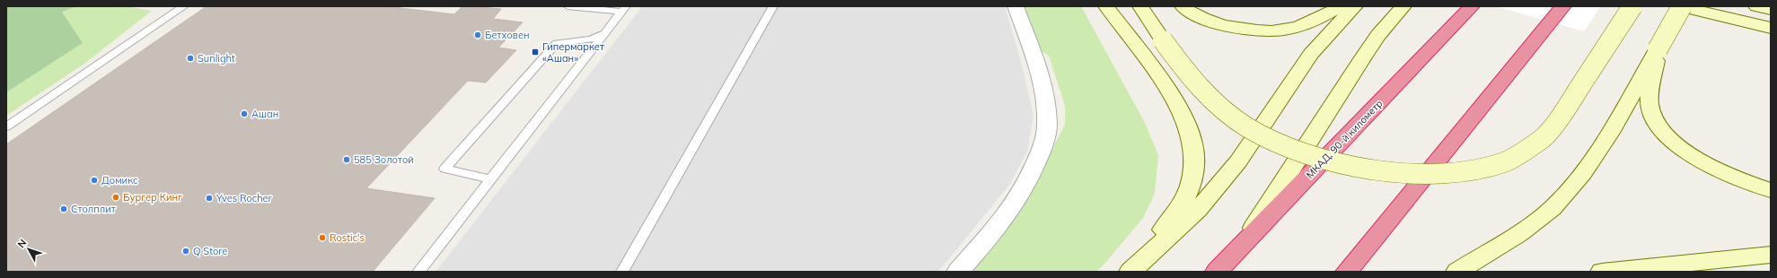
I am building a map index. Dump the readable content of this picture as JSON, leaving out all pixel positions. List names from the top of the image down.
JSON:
{
  "streets": {
    "highway": ["МКАД, 90-й километр"]
  },
  "places": {
    "other": [
      "Бетховен",
      "Sunlight",
      "Ашан",
      "585 Золотой",
      "Домикс",
      "Бургер Кинг",
      "Yves Rocher",
      "Столплит",
      "Rostic's",
      "Q Store"
    ],
    "transit": ["Гипермаркет «Ашан»"]
  },
  "north": "top left"
}
